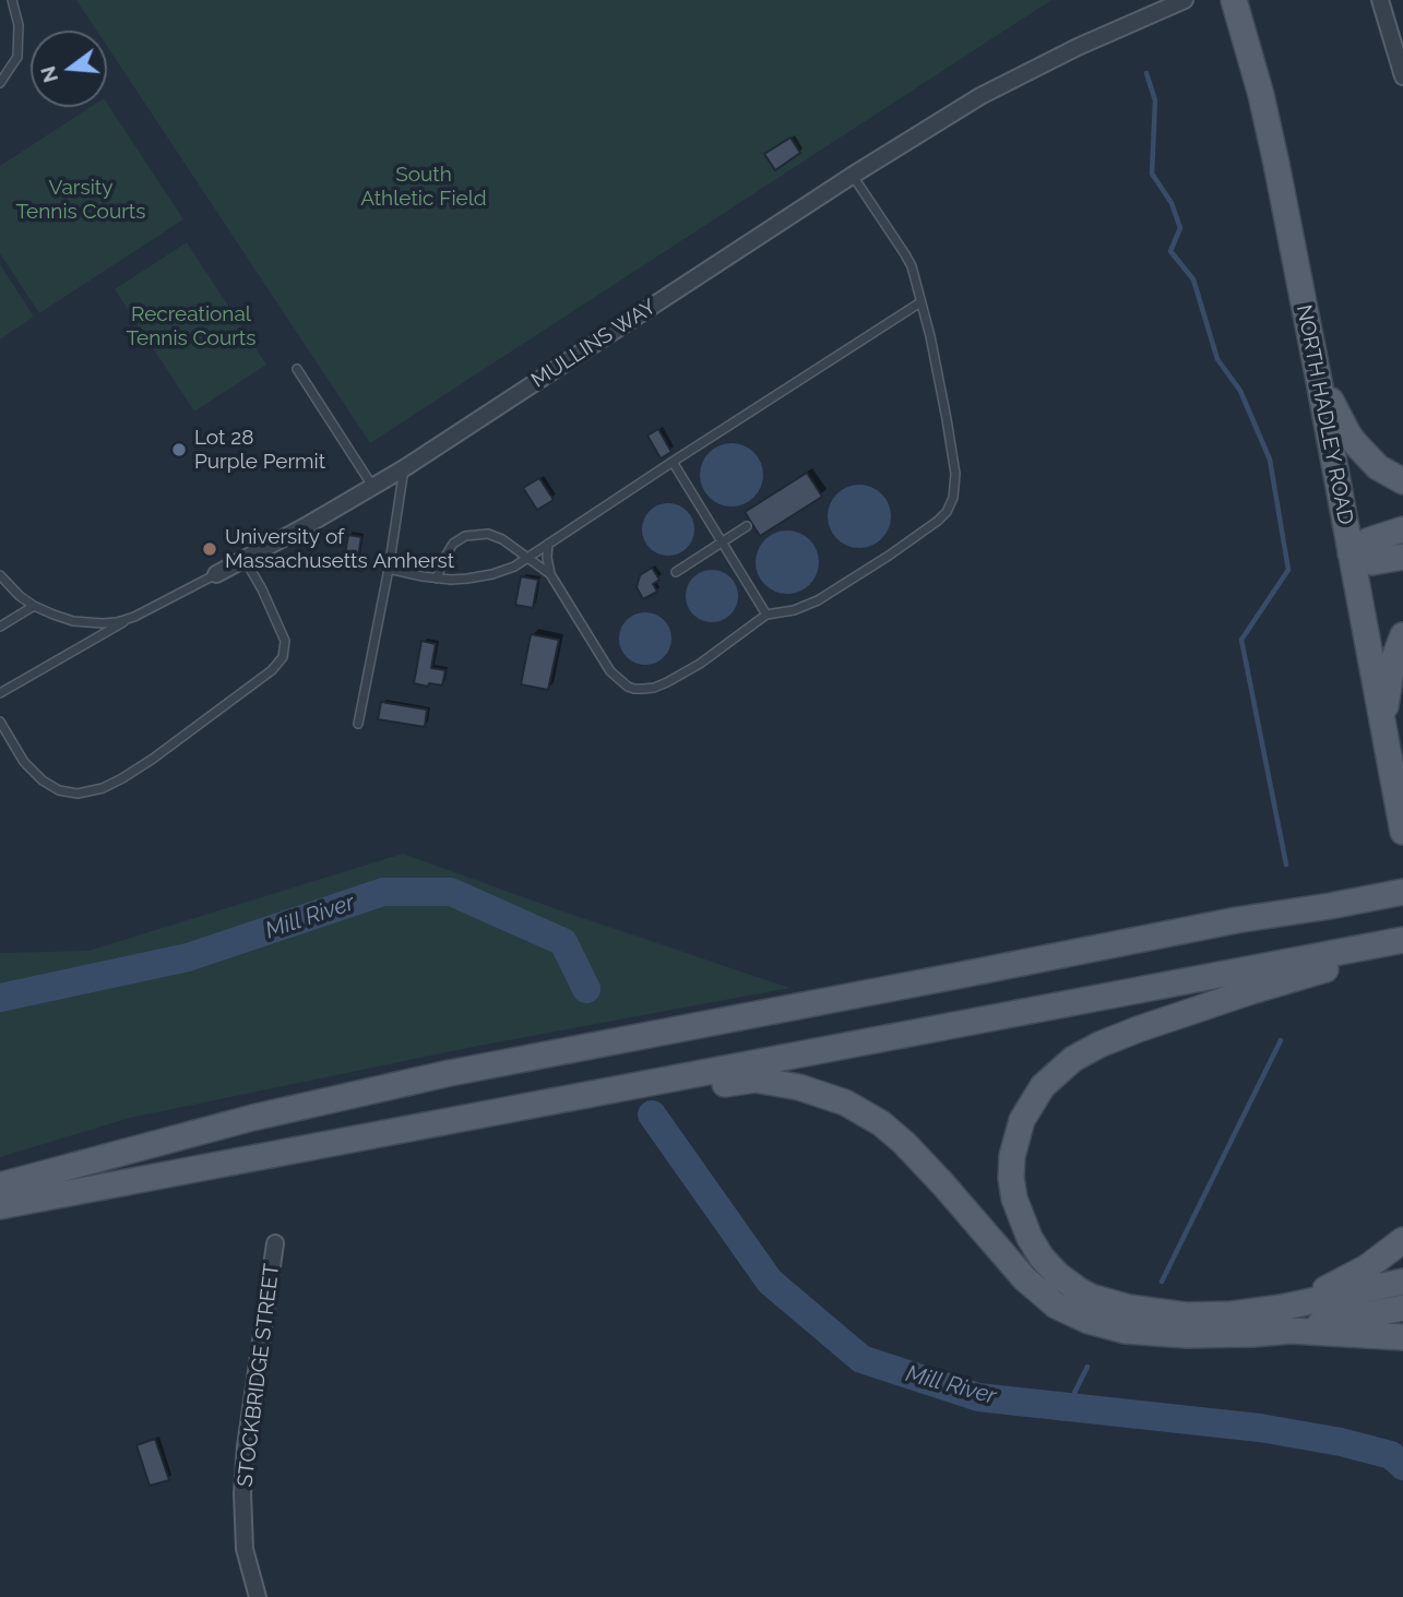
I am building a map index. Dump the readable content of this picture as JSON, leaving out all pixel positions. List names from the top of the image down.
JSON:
{
  "streets": {
    "main road": ["NORTH HADLEY ROAD"],
    "street": ["MULLINS WAY", "STOCKBRIDGE STREET"]
  },
  "water": ["Mill River"],
  "parks": ["South Athletic Field", "Varsity Tennis Courts", "Recreational Tennis Courts"],
  "places": ["Lot 28 Purple Permit", "University of Massachusetts Amherst"],
  "north": "left"
}
